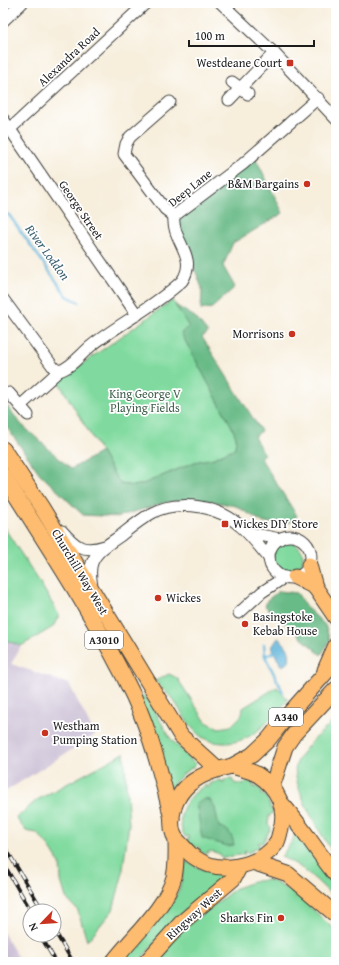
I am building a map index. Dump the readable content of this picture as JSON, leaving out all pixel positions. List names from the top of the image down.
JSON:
{
  "streets": {
    "main road": [
      "Churchill Way West",
      "A3010",
      "A340",
      "Ringway West"
    ],
    "street": ["Alexandra Road", "Deep Lane", "George Street"]
  },
  "crossings": [
    ["Alexandra Road", "George Street"],
    ["Deep Lane", "George Street"],
    ["Churchill Way West", "A340"],
    ["Churchill Way West", "Ringway West"],
    ["A340", "Ringway West"]
  ],
  "water": ["River Loddon"],
  "parks": ["King George V Playing Fields"],
  "places": {
    "transit": ["Westdeane Court", "Wickes DIY Store"],
    "other": [
      "B&M Bargains",
      "Morrisons",
      "Wickes",
      "Basingstoke Kebab House",
      "Westham Pumping Station",
      "Sharks Fin"
    ]
  },
  "scale_bar": "100 m",
  "north": "bottom left"
}
